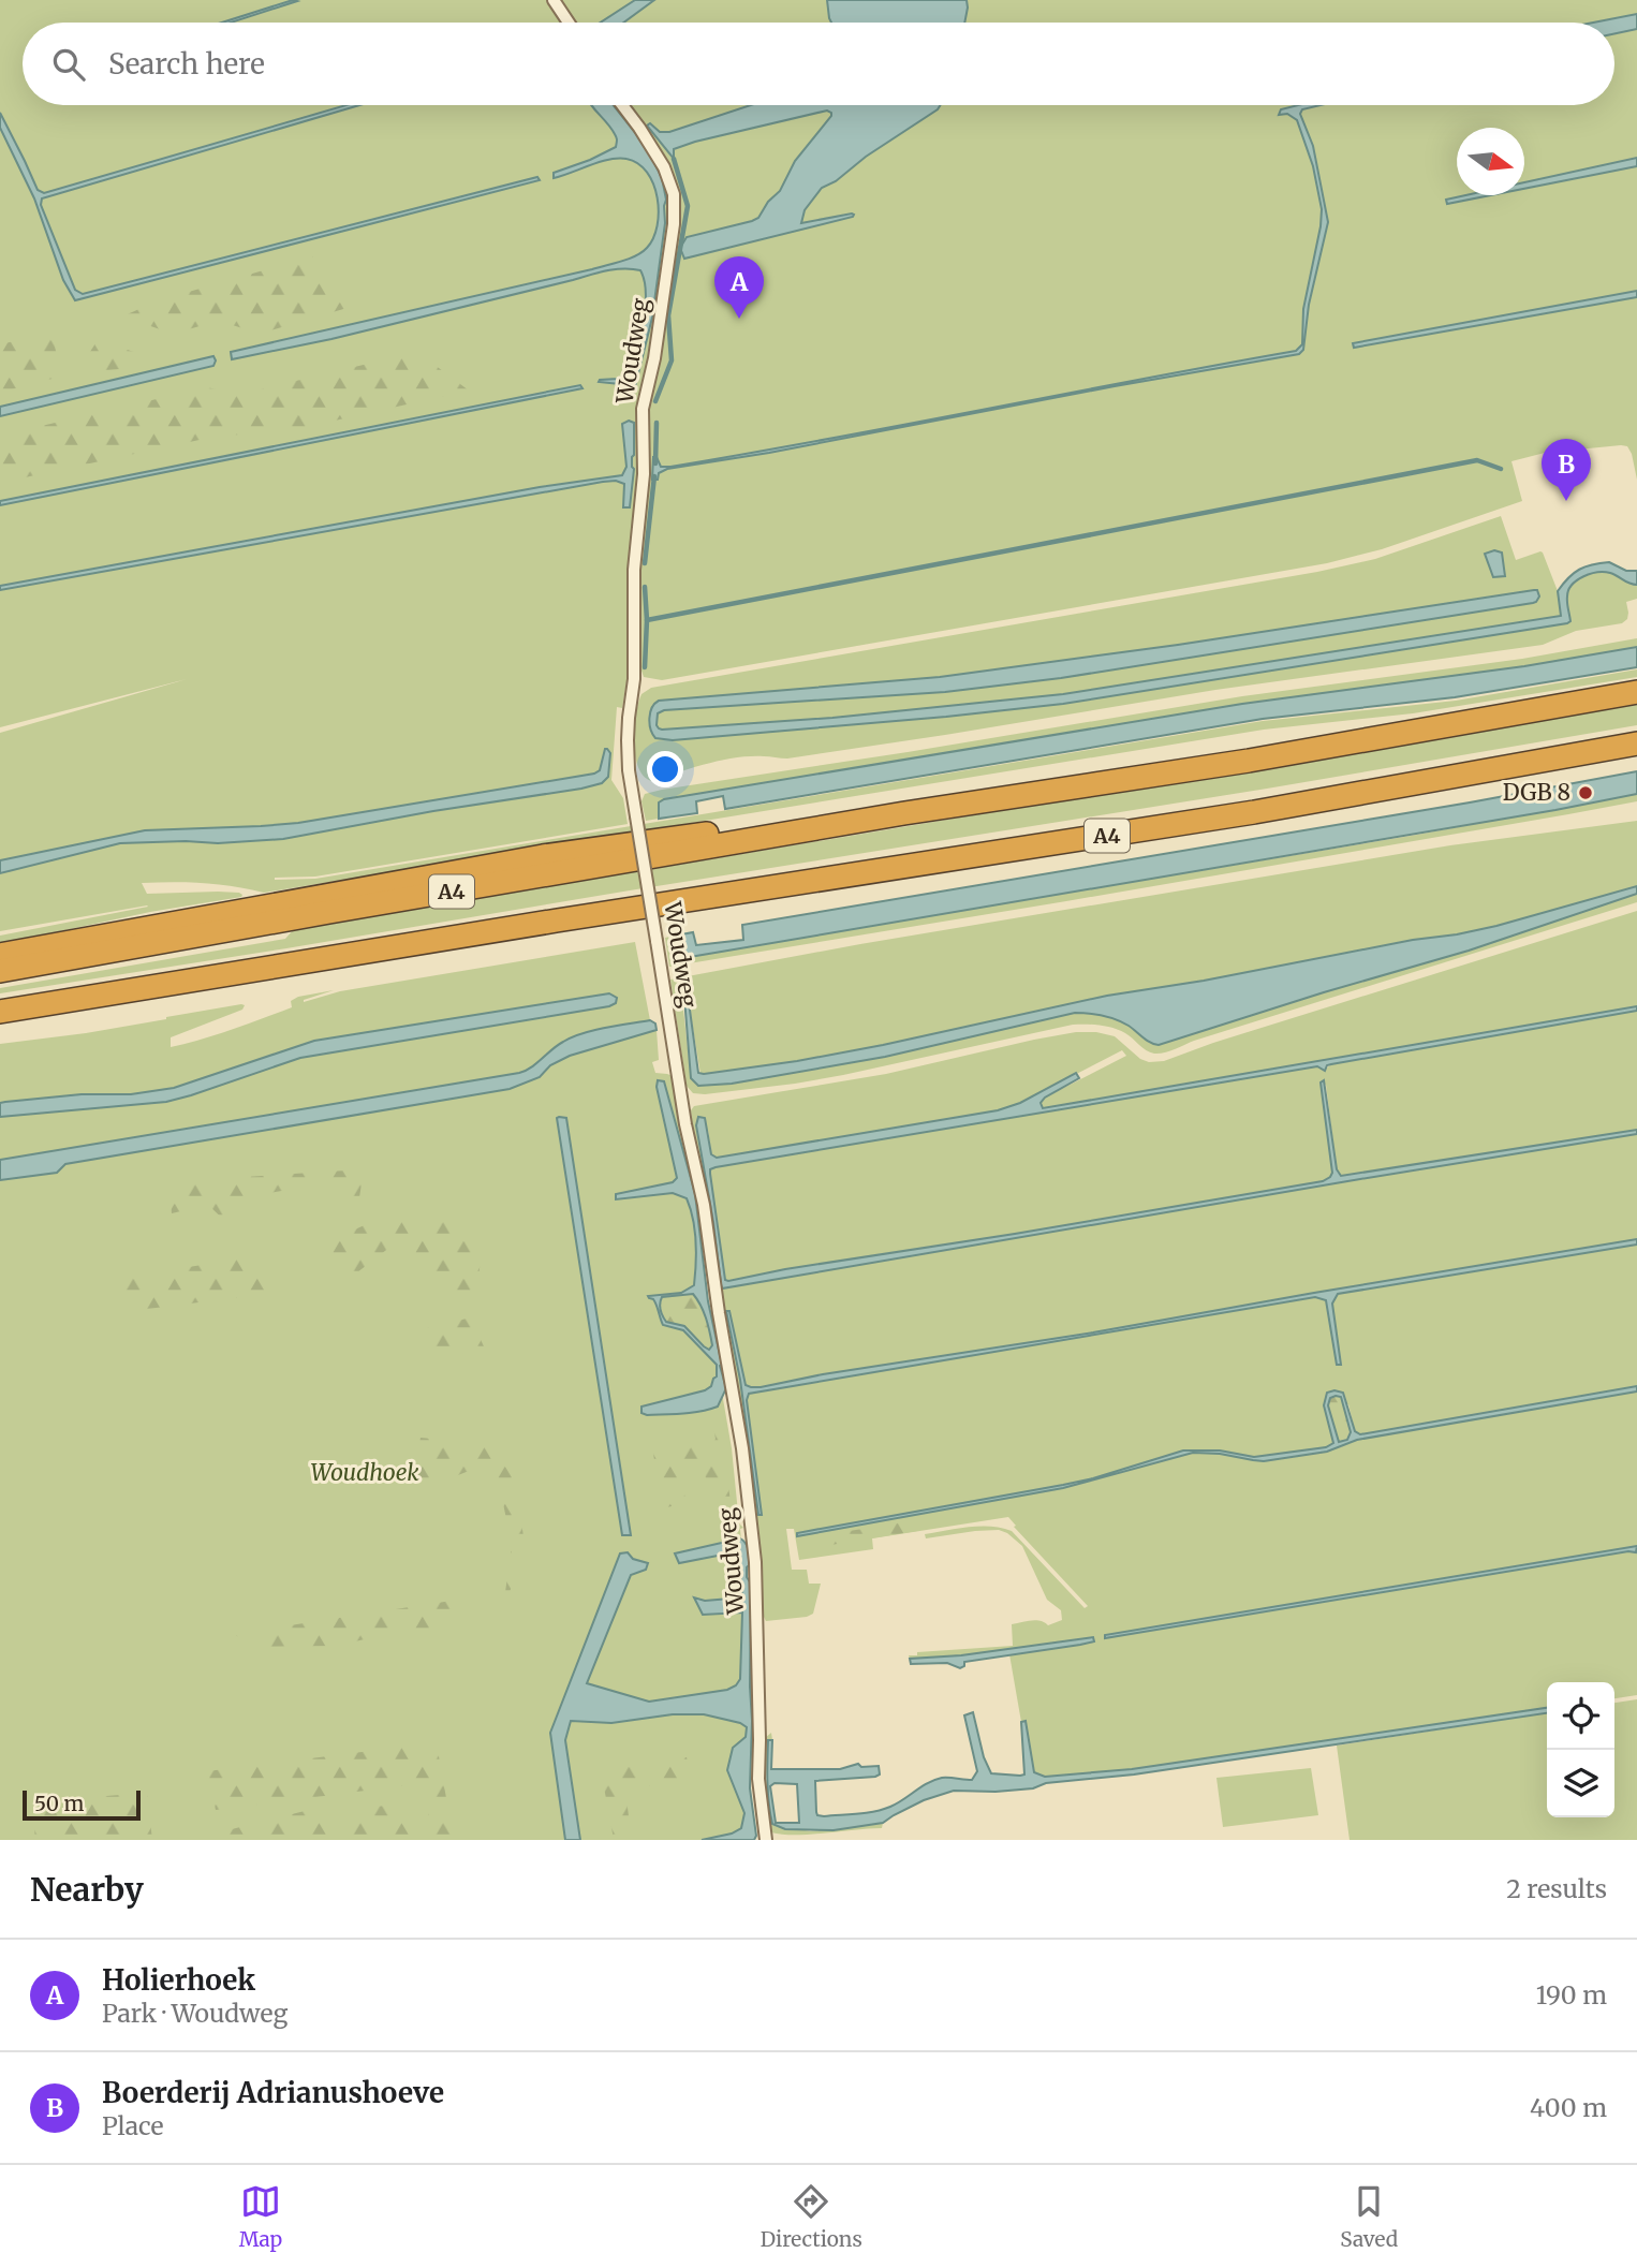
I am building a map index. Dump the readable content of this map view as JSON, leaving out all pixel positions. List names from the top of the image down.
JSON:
{
  "streets": {
    "highway": ["A4"],
    "street": ["Woudweg"]
  },
  "parks": ["Woudhoek"],
  "places": ["DGB 8"],
  "scale_bar": "50 m",
  "north": "right",
  "page": {
    "search": "Search here",
    "pins": ["A", "B"],
    "scale": "50 m",
    "heading": ["Nearby", "2 results"],
    "list": [
      {
        "mark": "A",
        "name": "Holierhoek",
        "note": "Park · Woudweg",
        "value": "190 m"
      },
      {
        "mark": "B",
        "name": "Boerderij Adrianushoeve",
        "note": "Place",
        "value": "400 m"
      }
    ],
    "nav": ["Map", "Directions", "Saved"]
  }
}
